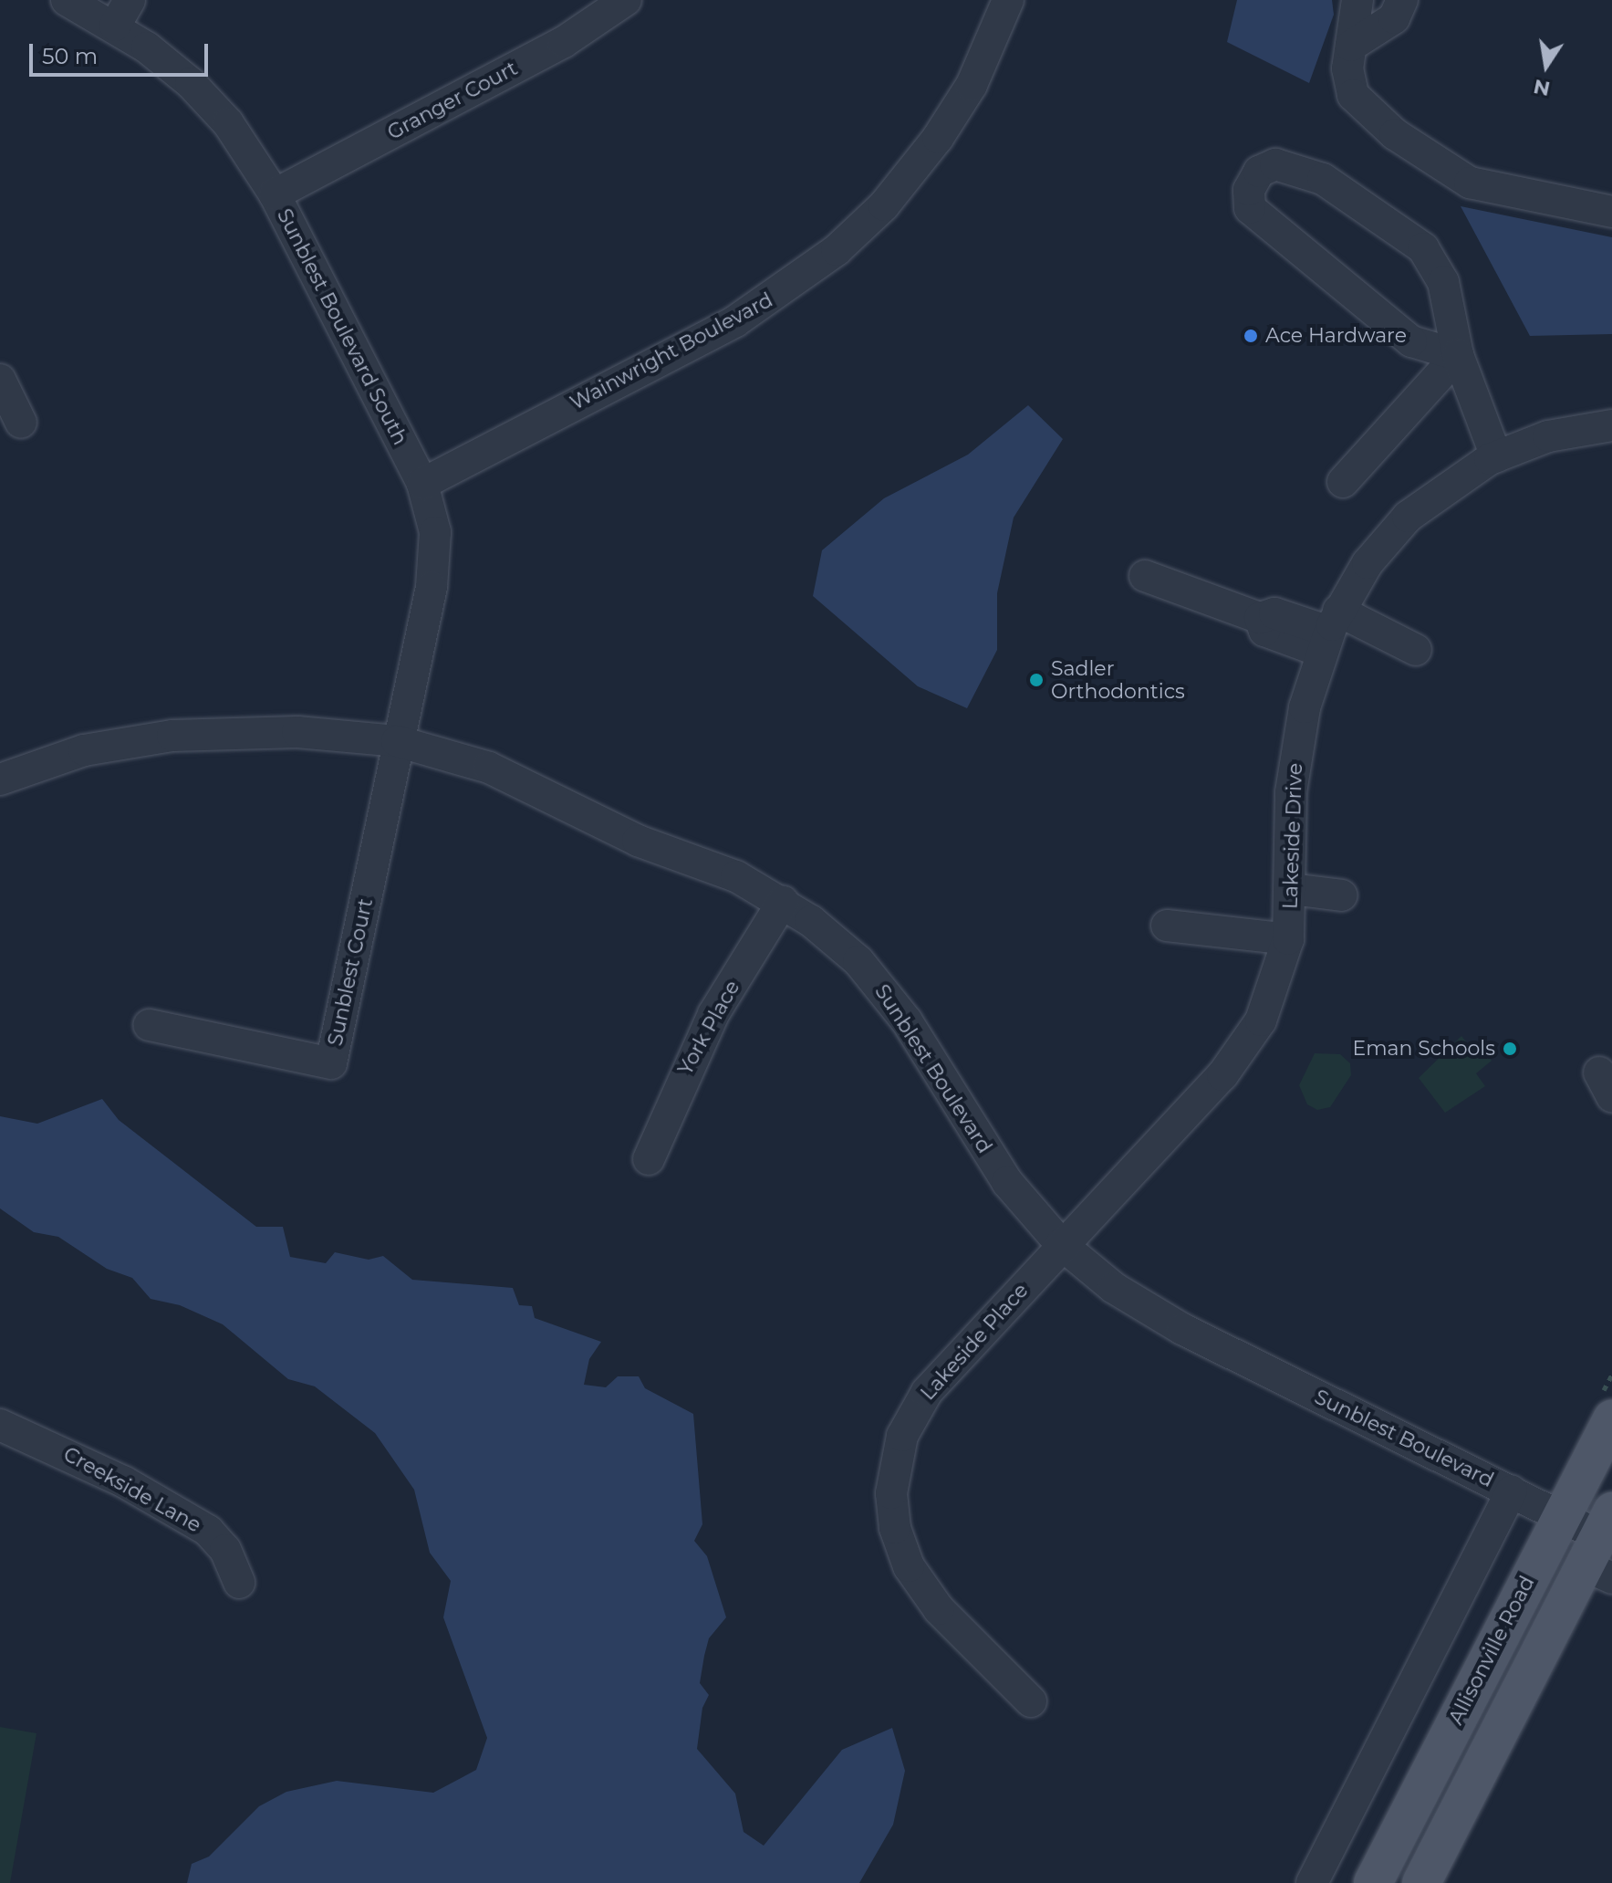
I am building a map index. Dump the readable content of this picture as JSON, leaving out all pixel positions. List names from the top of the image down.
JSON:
{
  "streets": {
    "main road": ["Allisonville Road"],
    "street": [
      "Granger Court",
      "Sunblest Boulevard South",
      "Wainwright Boulevard",
      "Lakeside Drive",
      "Sunblest Court",
      "York Place",
      "Sunblest Boulevard",
      "Lakeside Place",
      "Creekside Lane"
    ]
  },
  "crossings": [
    ["Granger Court", "Sunblest Boulevard South"],
    ["Sunblest Boulevard South", "Wainwright Boulevard"],
    ["Sunblest Boulevard South", "Sunblest Court"],
    ["Sunblest Boulevard South", "Sunblest Boulevard"],
    ["Lakeside Drive", "Sunblest Boulevard"],
    ["Lakeside Drive", "Lakeside Place"],
    ["Sunblest Court", "Sunblest Boulevard"],
    ["York Place", "Sunblest Boulevard"],
    ["Sunblest Boulevard", "Lakeside Place"],
    ["Sunblest Boulevard", "Allisonville Road"]
  ],
  "places": ["Ace Hardware", "Sadler Orthodontics", "Eman Schools"],
  "scale_bar": "50 m",
  "north": "bottom"
}
